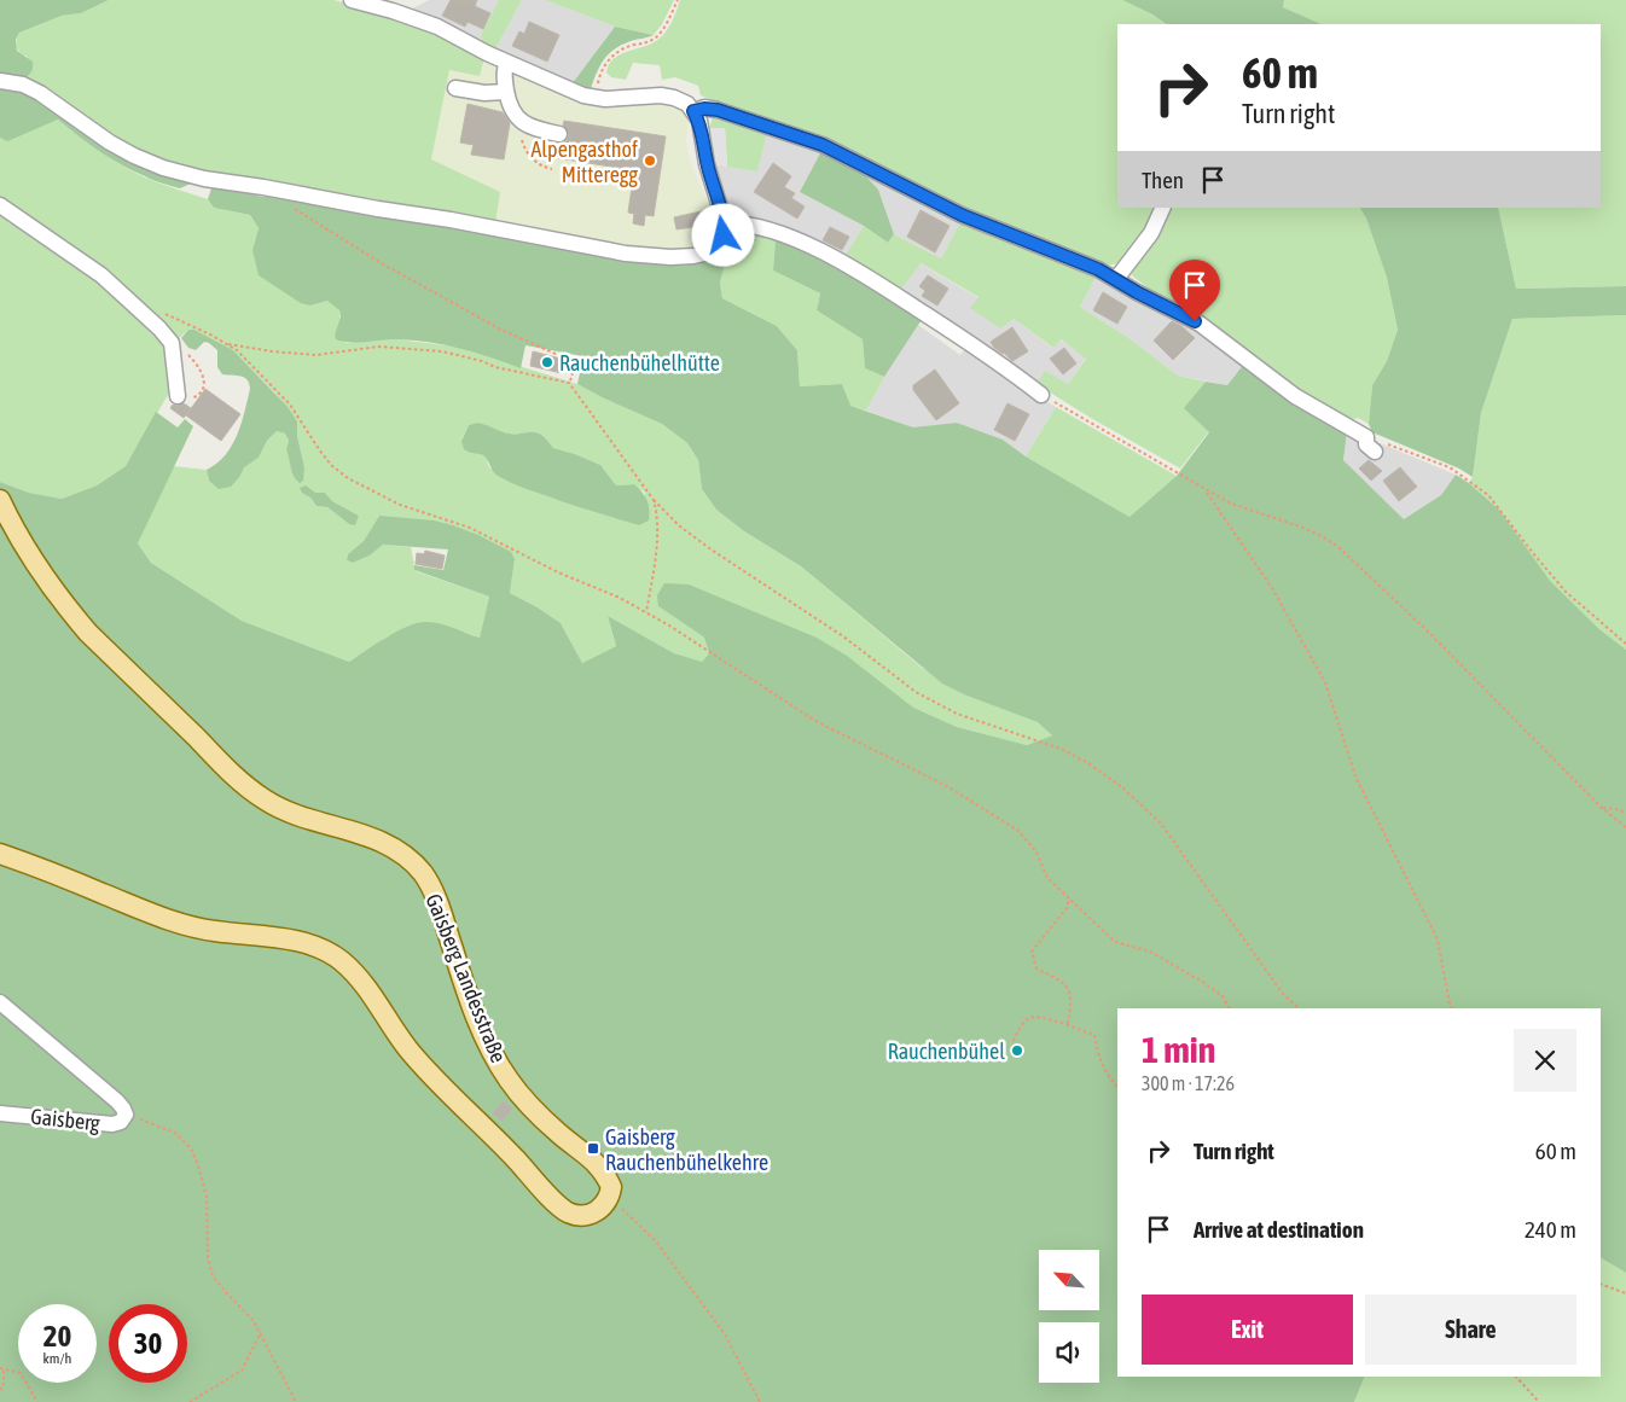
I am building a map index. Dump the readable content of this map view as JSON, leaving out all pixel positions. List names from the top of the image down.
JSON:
{
  "streets": {
    "main road": ["Gaisberg Landesstraße"],
    "street": ["Gaisberg"]
  },
  "places": {
    "other": ["Alpengasthof Mitteregg", "Rauchenbühelhütte", "Rauchenbühel"],
    "transit": ["Gaisberg Rauchenbühelkehre"]
  },
  "north": "top left",
  "page": {
    "turn": ["60 m", "Turn right"],
    "then": "Then",
    "heading": ["1 min", "300 m · 17:26"],
    "list": [
      {
        "name": "Turn right",
        "value": "60 m"
      },
      {
        "name": "Arrive at destination",
        "value": "240 m"
      }
    ],
    "buttons": ["Exit", "Share"],
    "speed": "20 km/h",
    "limit": "30"
  }
}
